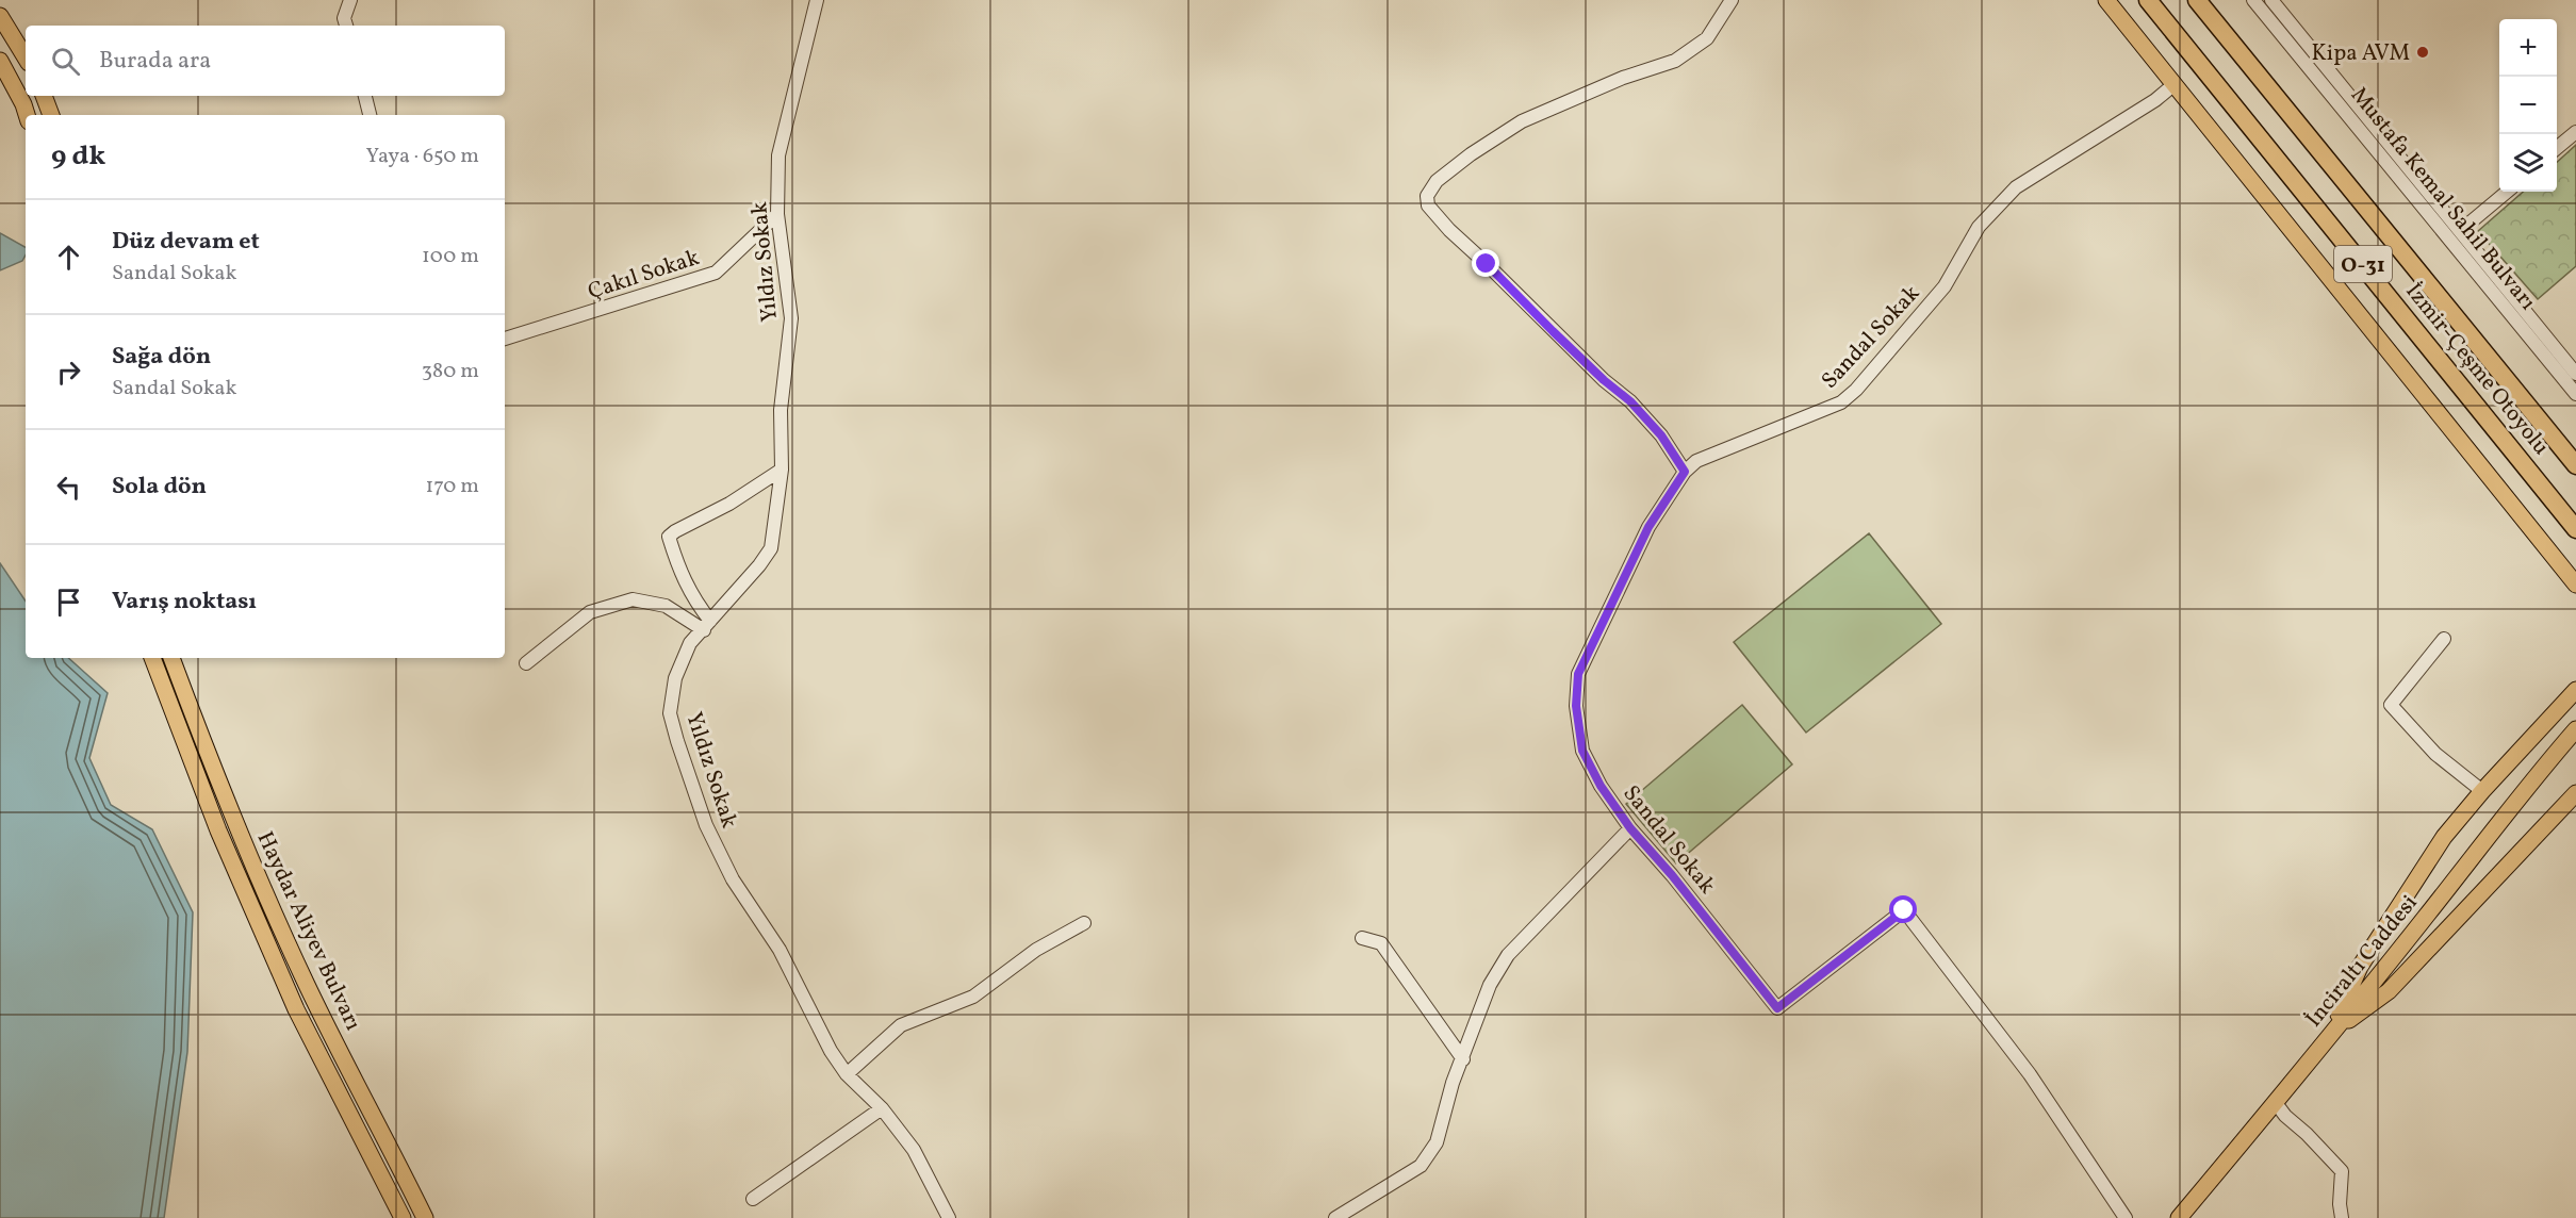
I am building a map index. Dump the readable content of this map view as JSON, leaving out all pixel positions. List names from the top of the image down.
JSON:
{
  "streets": {
    "highway": ["O-31", "İzmir-Çeşme Otoyolu"],
    "main road": ["Haydar Aliyev Bulvarı", "İnciraltı Caddesi"],
    "street": [
      "Mustafa Kemal Sahil Bulvarı",
      "Yıldız Sokak",
      "Çakıl Sokak",
      "Sandal Sokak"
    ]
  },
  "crossings": [
    ["Yıldız Sokak", "Çakıl Sokak"]
  ],
  "places": ["Kipa AVM"],
  "page": {
    "map_buttons": ["+", "−"],
    "search": "Burada ara",
    "heading": ["9 dk", "Yaya · 650 m"],
    "list": [
      ["Düz devam et", "Sandal Sokak", "100 m"],
      ["Sağa dön", "Sandal Sokak", "380 m"],
      ["Sola dön", "170 m"],
      "Varış noktası"
    ]
  }
}
